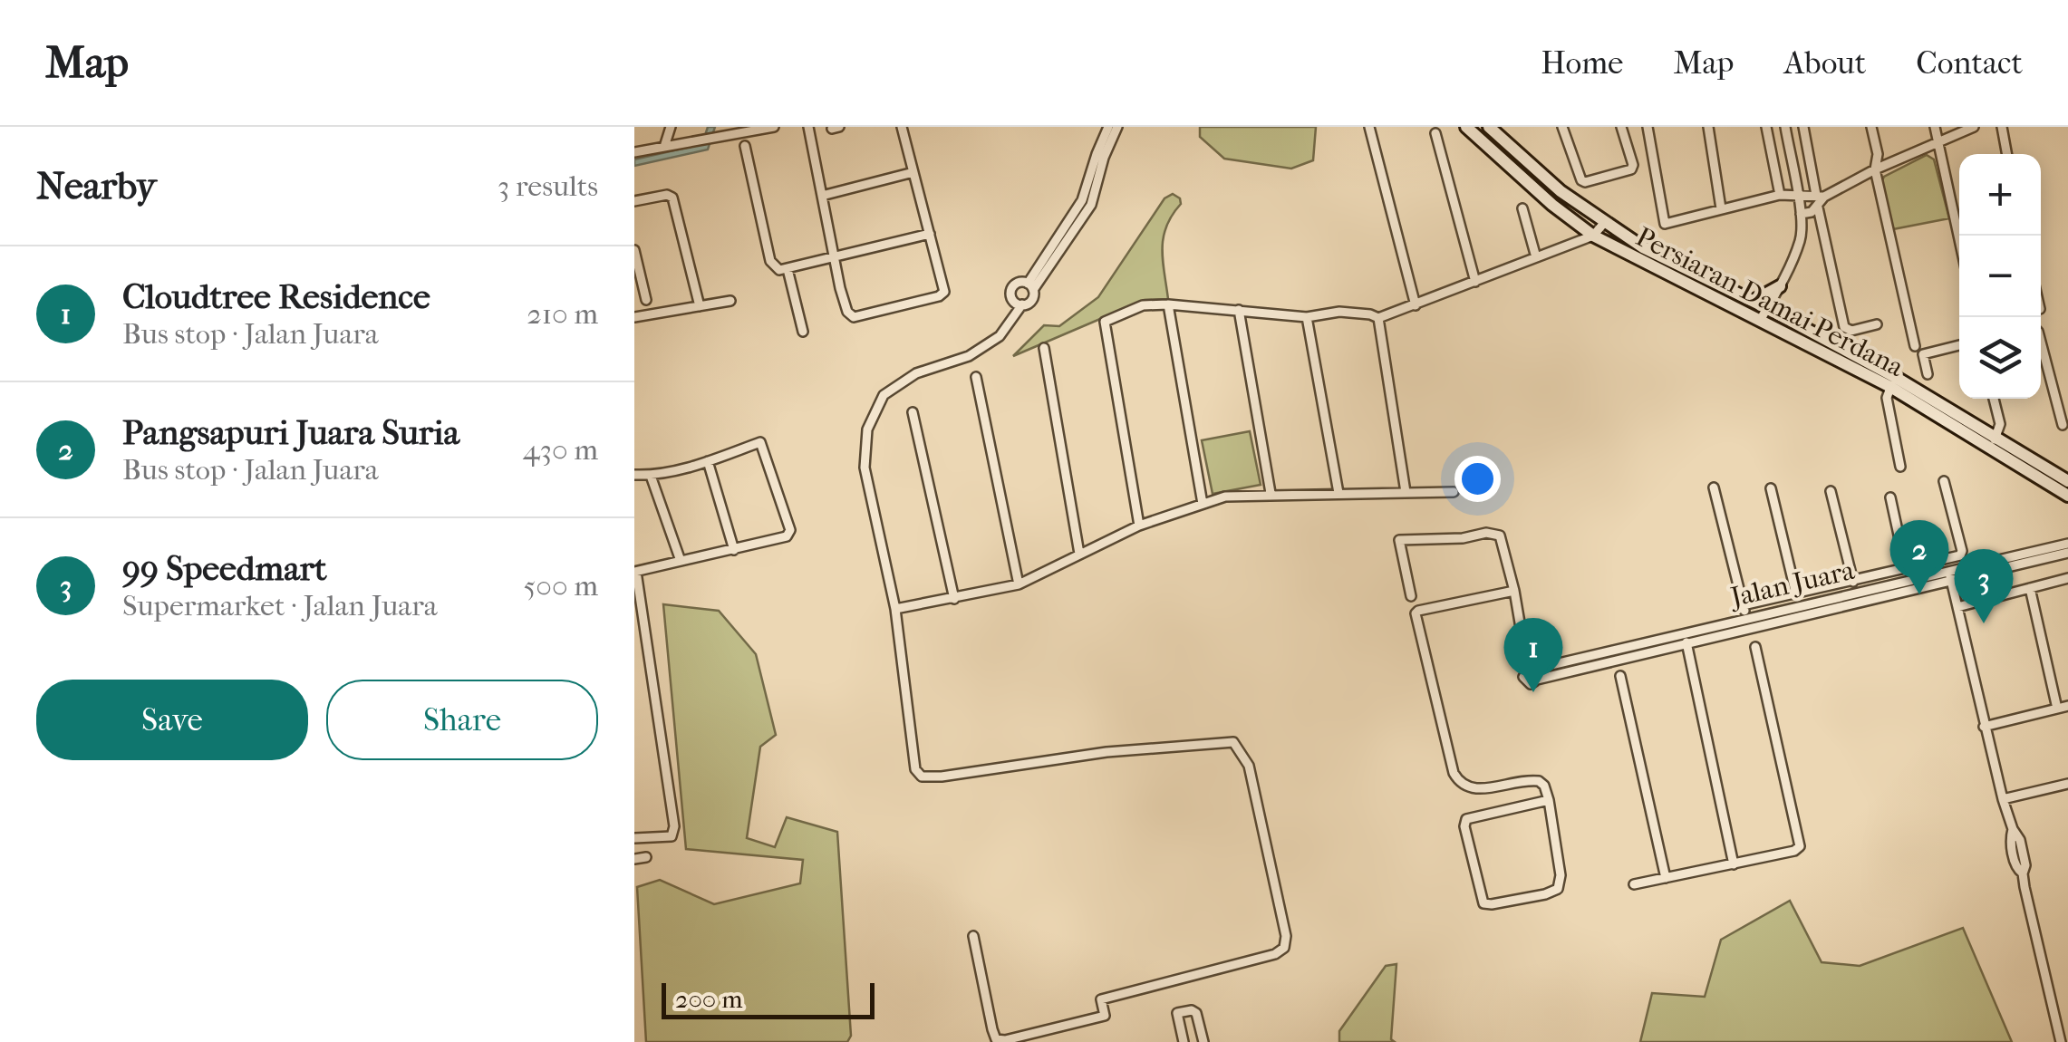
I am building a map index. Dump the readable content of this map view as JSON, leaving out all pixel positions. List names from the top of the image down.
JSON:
{
  "streets": {
    "main road": ["Persiaran Damai Perdana"],
    "street": ["Jalan Juara"]
  },
  "scale_bar": "200 m",
  "page": {
    "header": "Map",
    "nav": [
      "Home",
      "Map",
      "About",
      "Contact"
    ],
    "heading": ["Nearby", "3 results"],
    "map_buttons": ["+", "−"],
    "list": [
      {
        "mark": "1",
        "name": "Cloudtree Residence",
        "note": "Bus stop · Jalan Juara",
        "value": "210 m"
      },
      {
        "mark": "2",
        "name": "Pangsapuri Juara Suria",
        "note": "Bus stop · Jalan Juara",
        "value": "430 m"
      },
      {
        "mark": "3",
        "name": "99 Speedmart",
        "note": "Supermarket · Jalan Juara",
        "value": "500 m"
      }
    ],
    "pins": ["2", "3", "1"],
    "buttons": ["Save", "Share"],
    "scale": "200 m"
  }
}
